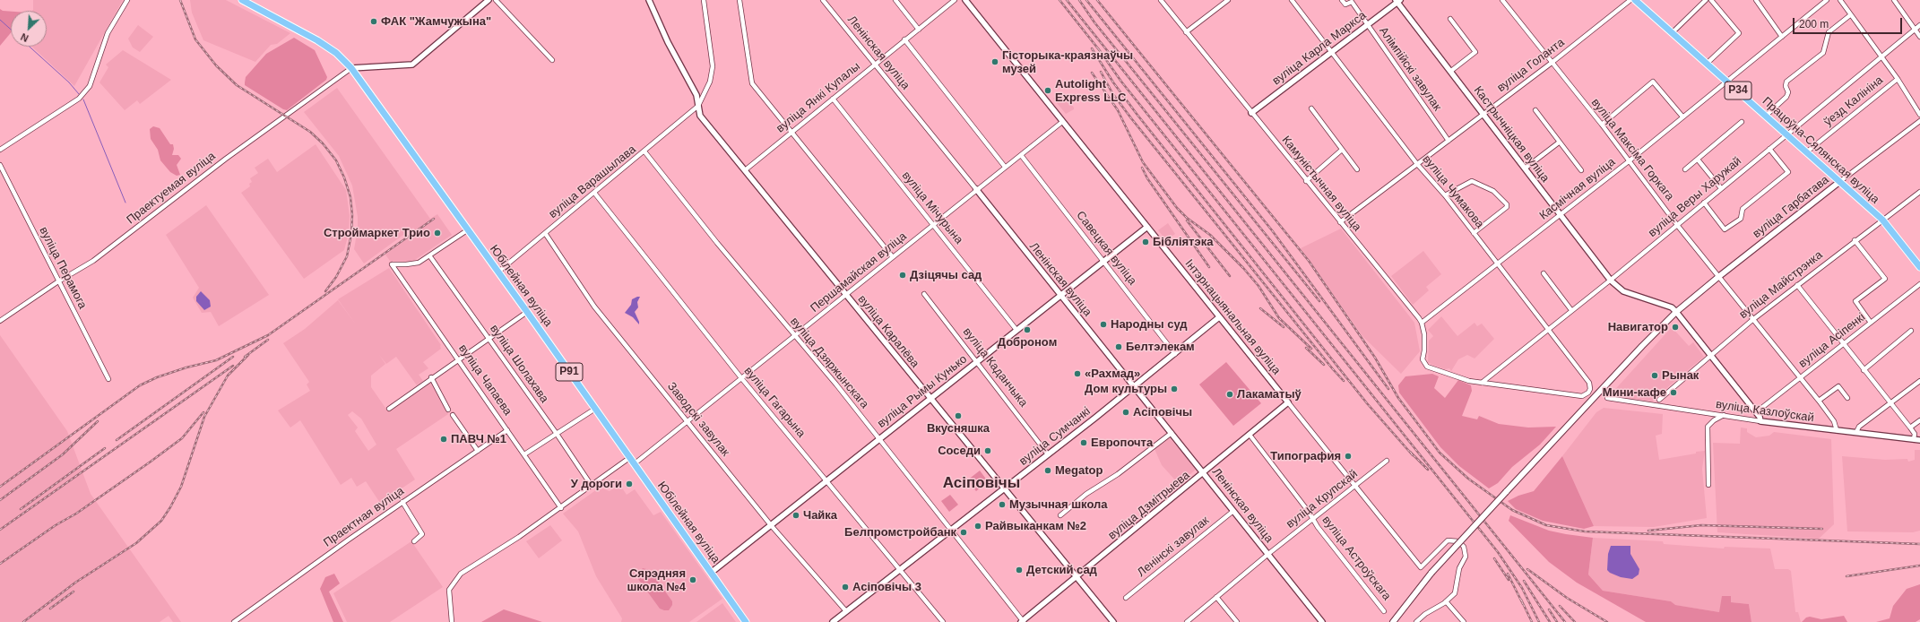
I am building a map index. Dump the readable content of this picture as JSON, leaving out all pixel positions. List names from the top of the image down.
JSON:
{
  "streets": {
    "main road": [
      "Р34",
      "Працоўна-Сялянская вуліца",
      "вуліца Гарбатава",
      "Юбілейная вуліца",
      "Р91"
    ],
    "street": [
      "вуліца Карла Маркса",
      "Ленінская вуліца",
      "вуліца Голанта",
      "Алімпійскі завулак",
      "вуліца Янкі Купалы",
      "ўезд Калініна",
      "Кастрычніцкая вуліца",
      "вуліца Максіма Горкага",
      "вуліца Варашылава",
      "Камуністычная вуліца",
      "Праектуемая вуліца",
      "Касмічная вуліца",
      "вуліца Чумакова",
      "вуліца Веры Харужай",
      "вуліца Мічурына",
      "Савецкая вуліца",
      "вуліца Перамога",
      "Першамайская вуліца",
      "вуліца Майстрэнка",
      "Інтэрнацыянальная вуліца",
      "вуліца Каралёва",
      "вуліца Асіпенкі",
      "вуліца Дзяржынскага",
      "вуліца Шолахава",
      "вуліца Каданчыка",
      "вуліца Чапаева",
      "вуліца Рымы Кунько",
      "вуліца Гагарына",
      "вуліца Казлоўскай",
      "Заводскі завулак",
      "вуліца Сумчанкі",
      "вуліца Крупскай",
      "вуліца Дзмітрыева",
      "Праектная вуліца",
      "Ленінскі завулак",
      "вуліца Астроўскага"
    ]
  },
  "crossings": [
    ["вуліца Карла Маркса", "Алімпійскі завулак"],
    ["вуліца Карла Маркса", "Кастрычніцкая вуліца"],
    ["вуліца Карла Маркса", "Камуністычная вуліца"],
    ["вуліца Карла Маркса", "вуліца Чумакова"],
    ["Ленінская вуліца", "вуліца Янкі Купалы"],
    ["Ленінская вуліца", "Першамайская вуліца"],
    ["Ленінская вуліца", "вуліца Рымы Кунько"],
    ["Ленінская вуліца", "вуліца Сумчанкі"],
    ["Ленінская вуліца", "вуліца Крупскай"],
    ["Ленінская вуліца", "вуліца Дзмітрыева"],
    ["Ленінская вуліца", "Ленінскі завулак"],
    ["вуліца Голанта", "Алімпійскі завулак"],
    ["вуліца Голанта", "Кастрычніцкая вуліца"],
    ["вуліца Голанта", "вуліца Максіма Горкага"],
    ["вуліца Голанта", "Камуністычная вуліца"],
    ["вуліца Голанта", "вуліца Чумакова"],
    ["вуліца Янкі Купалы", "вуліца Мічурына"],
    ["вуліца Янкі Купалы", "вуліца Каралёва"],
    ["ўезд Калініна", "Працоўна-Сялянская вуліца"],
    ["Кастрычніцкая вуліца", "Касмічная вуліца"],
    ["Кастрычніцкая вуліца", "вуліца Веры Харужай"],
    ["Кастрычніцкая вуліца", "вуліца Гарбатава"],
    ["вуліца Максіма Горкага", "Касмічная вуліца"],
    ["вуліца Максіма Горкага", "вуліца Веры Харужай"],
    ["вуліца Максіма Горкага", "вуліца Гарбатава"],
    ["вуліца Максіма Горкага", "вуліца Майстрэнка"],
    ["вуліца Максіма Горкага", "вуліца Асіпенкі"],
    ["вуліца Максіма Горкага", "вуліца Казлоўскай"],
    ["Працоўна-Сялянская вуліца", "Касмічная вуліца"],
    ["Працоўна-Сялянская вуліца", "вуліца Веры Харужай"],
    ["Працоўна-Сялянская вуліца", "вуліца Гарбатава"],
    ["Працоўна-Сялянская вуліца", "вуліца Майстрэнка"],
    ["вуліца Варашылава", "Юбілейная вуліца"],
    ["вуліца Варашылава", "вуліца Каралёва"],
    ["вуліца Варашылава", "вуліца Дзяржынскага"],
    ["вуліца Варашылава", "вуліца Гагарына"],
    ["вуліца Варашылава", "Заводскі завулак"],
    ["Камуністычная вуліца", "Касмічная вуліца"],
    ["Праектуемая вуліца", "вуліца Перамога"],
    ["Праектуемая вуліца", "Юбілейная вуліца"],
    ["Касмічная вуліца", "вуліца Чумакова"],
    ["вуліца Чумакова", "вуліца Веры Харужай"],
    ["вуліца Мічурына", "Першамайская вуліца"],
    ["вуліца Мічурына", "вуліца Рымы Кунько"],
    ["Савецкая вуліца", "Першамайская вуліца"],
    ["Савецкая вуліца", "вуліца Рымы Кунько"],
    ["Савецкая вуліца", "вуліца Сумчанкі"],
    ["Першамайская вуліца", "Юбілейная вуліца"],
    ["Першамайская вуліца", "Інтэрнацыянальная вуліца"],
    ["Першамайская вуліца", "вуліца Каралёва"],
    ["Першамайская вуліца", "вуліца Дзяржынскага"],
    ["Першамайская вуліца", "вуліца Гагарына"],
    ["Першамайская вуліца", "Заводскі завулак"],
    ["Юбілейная вуліца", "вуліца Рымы Кунько"],
    ["Інтэрнацыянальная вуліца", "вуліца Рымы Кунько"],
    ["Інтэрнацыянальная вуліца", "вуліца Сумчанкі"],
    ["Інтэрнацыянальная вуліца", "вуліца Крупскай"],
    ["Інтэрнацыянальная вуліца", "вуліца Дзмітрыева"],
    ["вуліца Каралёва", "вуліца Рымы Кунько"],
    ["вуліца Каралёва", "вуліца Сумчанкі"],
    ["вуліца Каралёва", "вуліца Дзмітрыева"],
    ["вуліца Дзяржынскага", "вуліца Рымы Кунько"],
    ["вуліца Дзяржынскага", "вуліца Сумчанкі"],
    ["вуліца Дзяржынскага", "вуліца Дзмітрыева"],
    ["вуліца Шолахава", "вуліца Чапаева"],
    ["вуліца Каданчыка", "вуліца Рымы Кунько"],
    ["вуліца Каданчыка", "вуліца Сумчанкі"],
    ["вуліца Чапаева", "Праектная вуліца"],
    ["вуліца Рымы Кунько", "вуліца Гагарына"],
    ["вуліца Рымы Кунько", "Заводскі завулак"],
    ["вуліца Гагарына", "вуліца Сумчанкі"],
    ["Заводскі завулак", "вуліца Сумчанкі"],
    ["вуліца Крупскай", "вуліца Астроўскага"],
    ["вуліца Дзмітрыева", "вуліца Астроўскага"]
  ],
  "districts": ["Асіповічы"],
  "places": [
    "ФАК \"Жамчужына\"",
    "Гісторыка-краязнаўчы музей",
    "Autolight Express LLC",
    "Строймаркет Трио",
    "Бібліятэка",
    "Дзіцячы сад",
    "Народны суд",
    "Навигатор",
    "Доброном",
    "Белтэлекам",
    "«Рахмад»",
    "Рынак",
    "Дом культуры",
    "Мини-кафе",
    "Лакаматыў",
    "Асіповічы",
    "Вкусняшка",
    "ПАВЧ №1",
    "Европочта",
    "Соседи",
    "Типография",
    "Megatop",
    "У дороги",
    "Музычная школа",
    "Чайка",
    "Райвыканкам №2",
    "Белпромстройбанк",
    "Детский сад",
    "Сярэдняя школа №4",
    "Асіповічы 3"
  ],
  "scale_bar": "200 m",
  "north": "bottom left"
}
